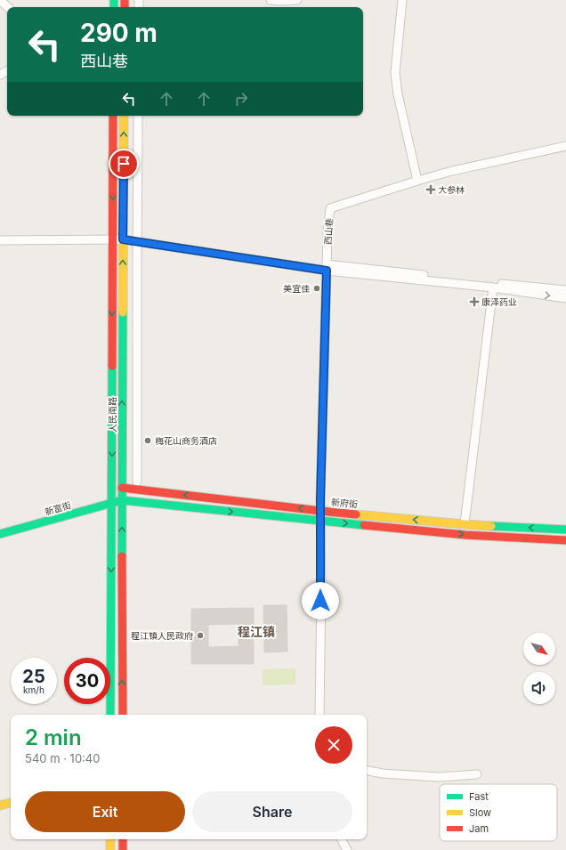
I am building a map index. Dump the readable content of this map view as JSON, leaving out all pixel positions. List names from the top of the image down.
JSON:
{
  "streets": {
    "main road": ["人民南路", "新府街", "新富街"],
    "street": ["西山巷"]
  },
  "crossings": [
    ["人民南路", "新府街"],
    ["人民南路", "新富街"]
  ],
  "districts": ["程江镇"],
  "places": {
    "health": ["大参林", "康泽药业"],
    "other": ["美宜佳", "梅花山商务酒店", "程江镇人民政府"]
  },
  "legend": ["Fast", "Slow", "Jam"],
  "north": "bottom right",
  "page": {
    "turn": ["290 m", "西山巷"],
    "speed": "25 km/h",
    "limit": "30",
    "heading": ["2 min", "540 m · 10:40"],
    "buttons": ["Exit", "Share"]
  }
}
